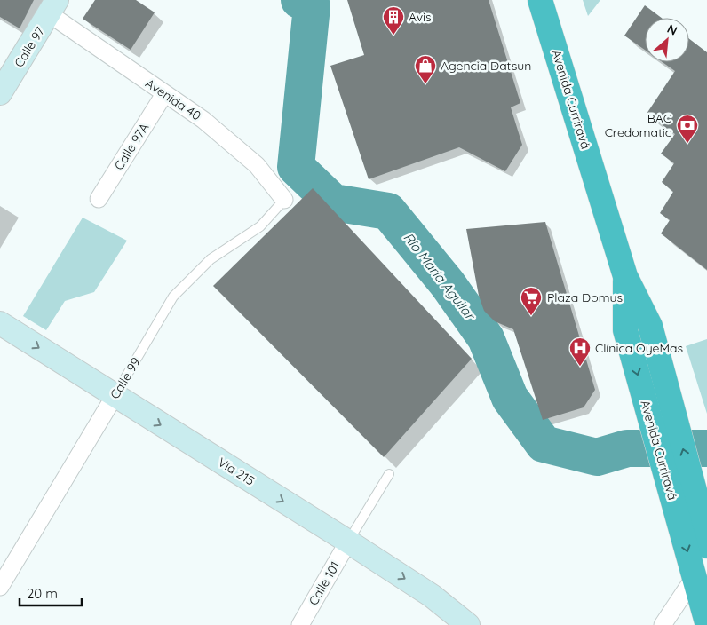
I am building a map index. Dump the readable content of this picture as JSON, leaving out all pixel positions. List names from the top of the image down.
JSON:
{
  "streets": {
    "highway": ["Avenida Curriravá"],
    "main road": ["Calle 97", "Vía 215"],
    "street": [
      "Avenida 40",
      "Calle 97A",
      "Calle 99",
      "Calle 101"
    ]
  },
  "crossings": [
    ["Calle 97", "Avenida 40"],
    ["Avenida 40", "Calle 97A"],
    ["Avenida 40", "Calle 99"],
    ["Calle 99", "Vía 215"],
    ["Vía 215", "Calle 101"]
  ],
  "one_way": ["Vía 215"],
  "water": ["Río María Aguilar"],
  "places": {
    "building": ["Avis"],
    "shop": ["Agencia Datsun"],
    "bank": ["BAC Credomatic"],
    "supermarket": ["Plaza Domus"],
    "hospital": ["Clínica OyeMas"]
  },
  "scale_bar": "20 m",
  "north": "top right"
}
